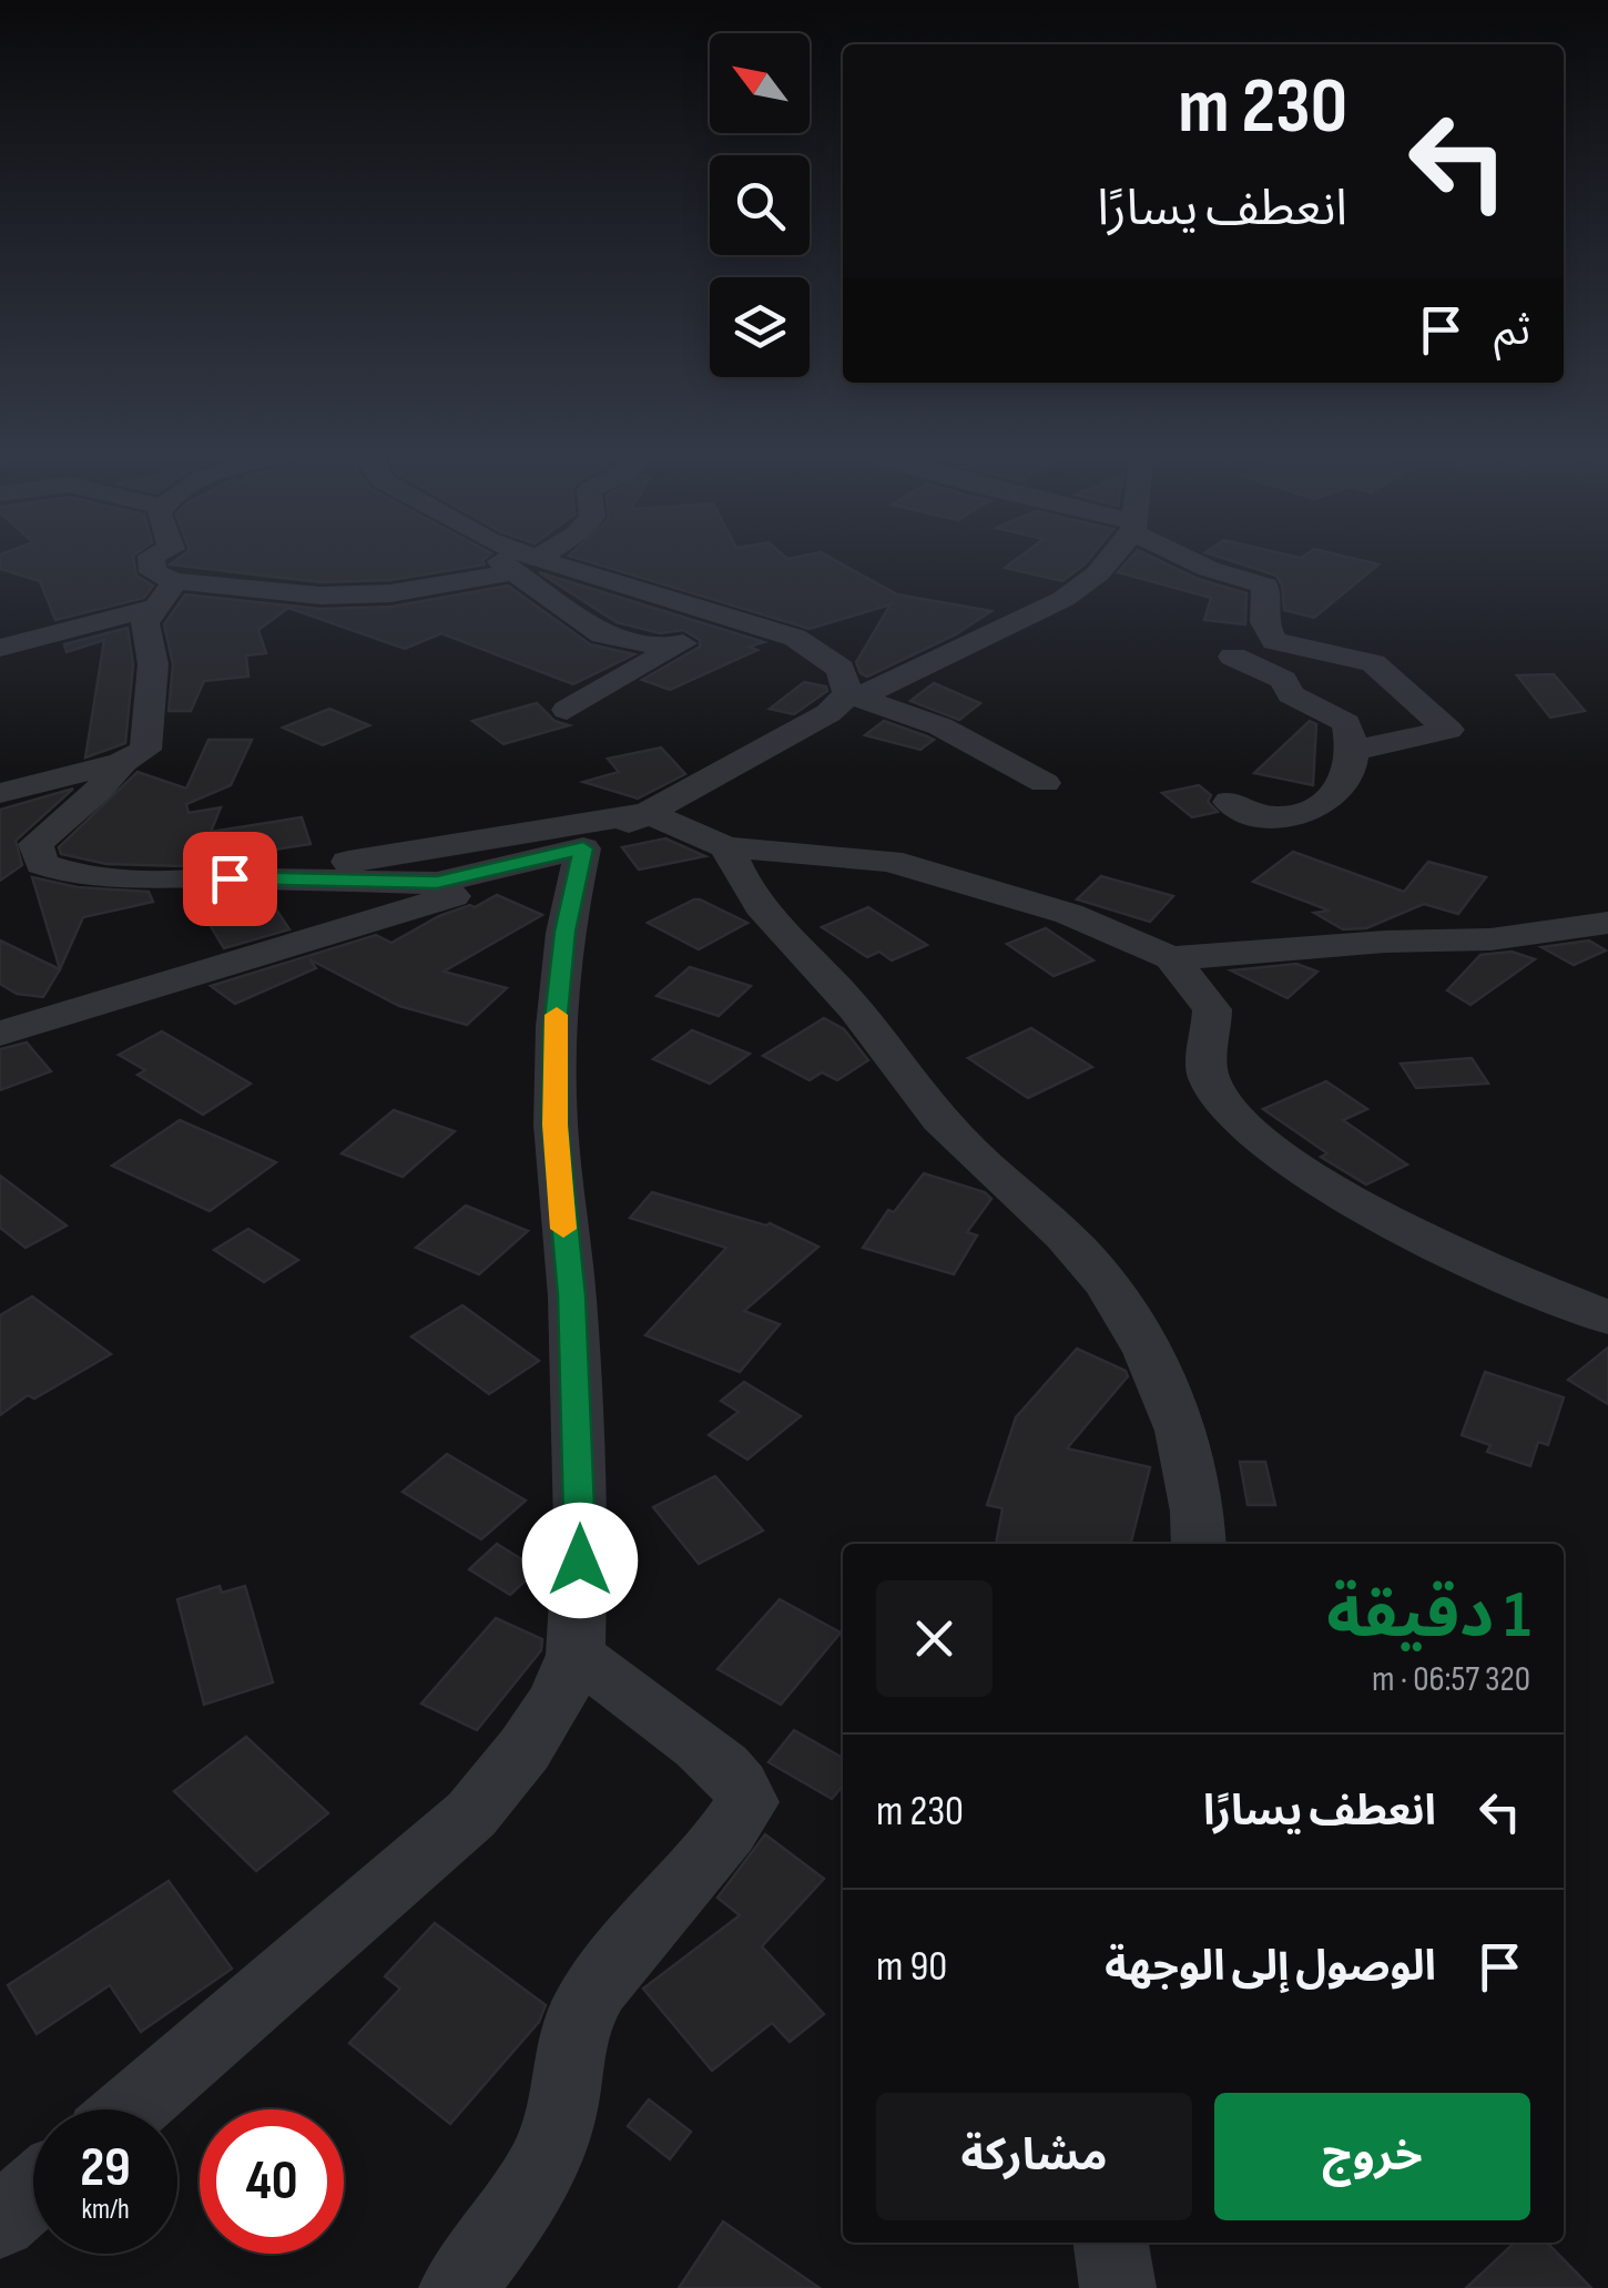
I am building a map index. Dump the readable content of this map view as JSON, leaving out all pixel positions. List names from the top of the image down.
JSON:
{
  "north": "top left",
  "page": {
    "turn": ["230 m", "انعطف يسارًا"],
    "then": "ثم",
    "heading": ["1 دقيقة", "320 m · 06:57"],
    "list": [
      {
        "name": "انعطف يسارًا",
        "value": "230 m"
      },
      {
        "name": "الوصول إلى الوجهة",
        "value": "90 m"
      }
    ],
    "buttons": ["خروج", "مشاركة"],
    "speed": "29 km/h",
    "limit": "40"
  }
}
